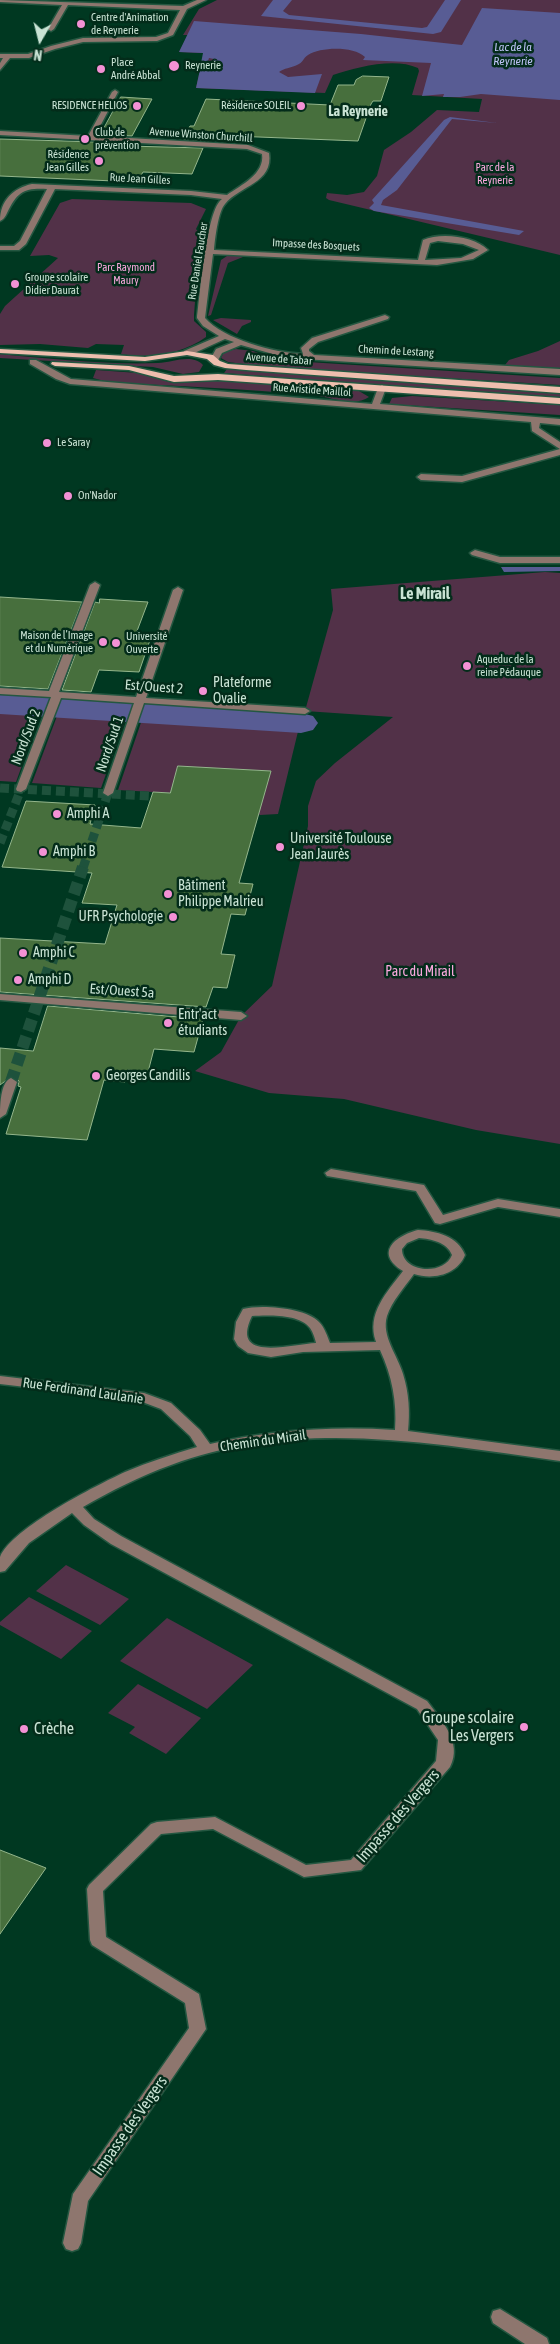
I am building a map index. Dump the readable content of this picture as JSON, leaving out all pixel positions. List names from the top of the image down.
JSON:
{
  "streets": {
    "main road": ["Avenue de Tabar"],
    "street": [
      "Avenue Winston Churchill",
      "Rue Jean Gilles",
      "Impasse des Bosquets",
      "Rue Daniel Faucher",
      "Chemin de Lestang",
      "Rue Aristide Maillol",
      "Est/Ouest 2",
      "Nord/Sud 2",
      "Nord/Sud 1",
      "Est/Ouest 5a",
      "Rue Ferdinand Laulanie",
      "Chemin du Mirail",
      "Impasse des Vergers"
    ]
  },
  "crossings": [
    ["Avenue Winston Churchill", "Rue Jean Gilles"],
    ["Avenue Winston Churchill", "Rue Daniel Faucher"],
    ["Rue Jean Gilles", "Rue Daniel Faucher"],
    ["Impasse des Bosquets", "Rue Daniel Faucher"],
    ["Rue Daniel Faucher", "Chemin de Lestang"],
    ["Avenue de Tabar", "Rue Aristide Maillol"],
    ["Est/Ouest 2", "Nord/Sud 2"],
    ["Est/Ouest 2", "Nord/Sud 1"],
    ["Rue Ferdinand Laulanie", "Chemin du Mirail"],
    ["Chemin du Mirail", "Impasse des Vergers"]
  ],
  "districts": ["La Reynerie", "Le Mirail"],
  "water": ["Lac de la Reynerie"],
  "parks": ["Parc de la Reynerie", "Parc Raymond Maury", "Parc du Mirail"],
  "places": [
    "Centre d'Animation de Reynerie",
    "Reynerie",
    "Place André Abbal",
    "RESIDENCE HELIOS",
    "Résidence SOLEIL",
    "Club de prévention",
    "Résidence Jean Gilles",
    "Groupe scolaire Didier Daurat",
    "Le Saray",
    "On'Nador",
    "Maison de l’Image et du Numérique",
    "Université Ouverte",
    "Aqueduc de la reine Pédauque",
    "Plateforme Ovalie",
    "Amphi A",
    "Université Toulouse Jean Jaurès",
    "Amphi B",
    "Bâtiment Philippe Malrieu",
    "UFR Psychologie",
    "Amphi C",
    "Amphi D",
    "Entr'act étudiants",
    "Georges Candilis",
    "Groupe scolaire Les Vergers",
    "Crèche"
  ],
  "north": "bottom"
}
